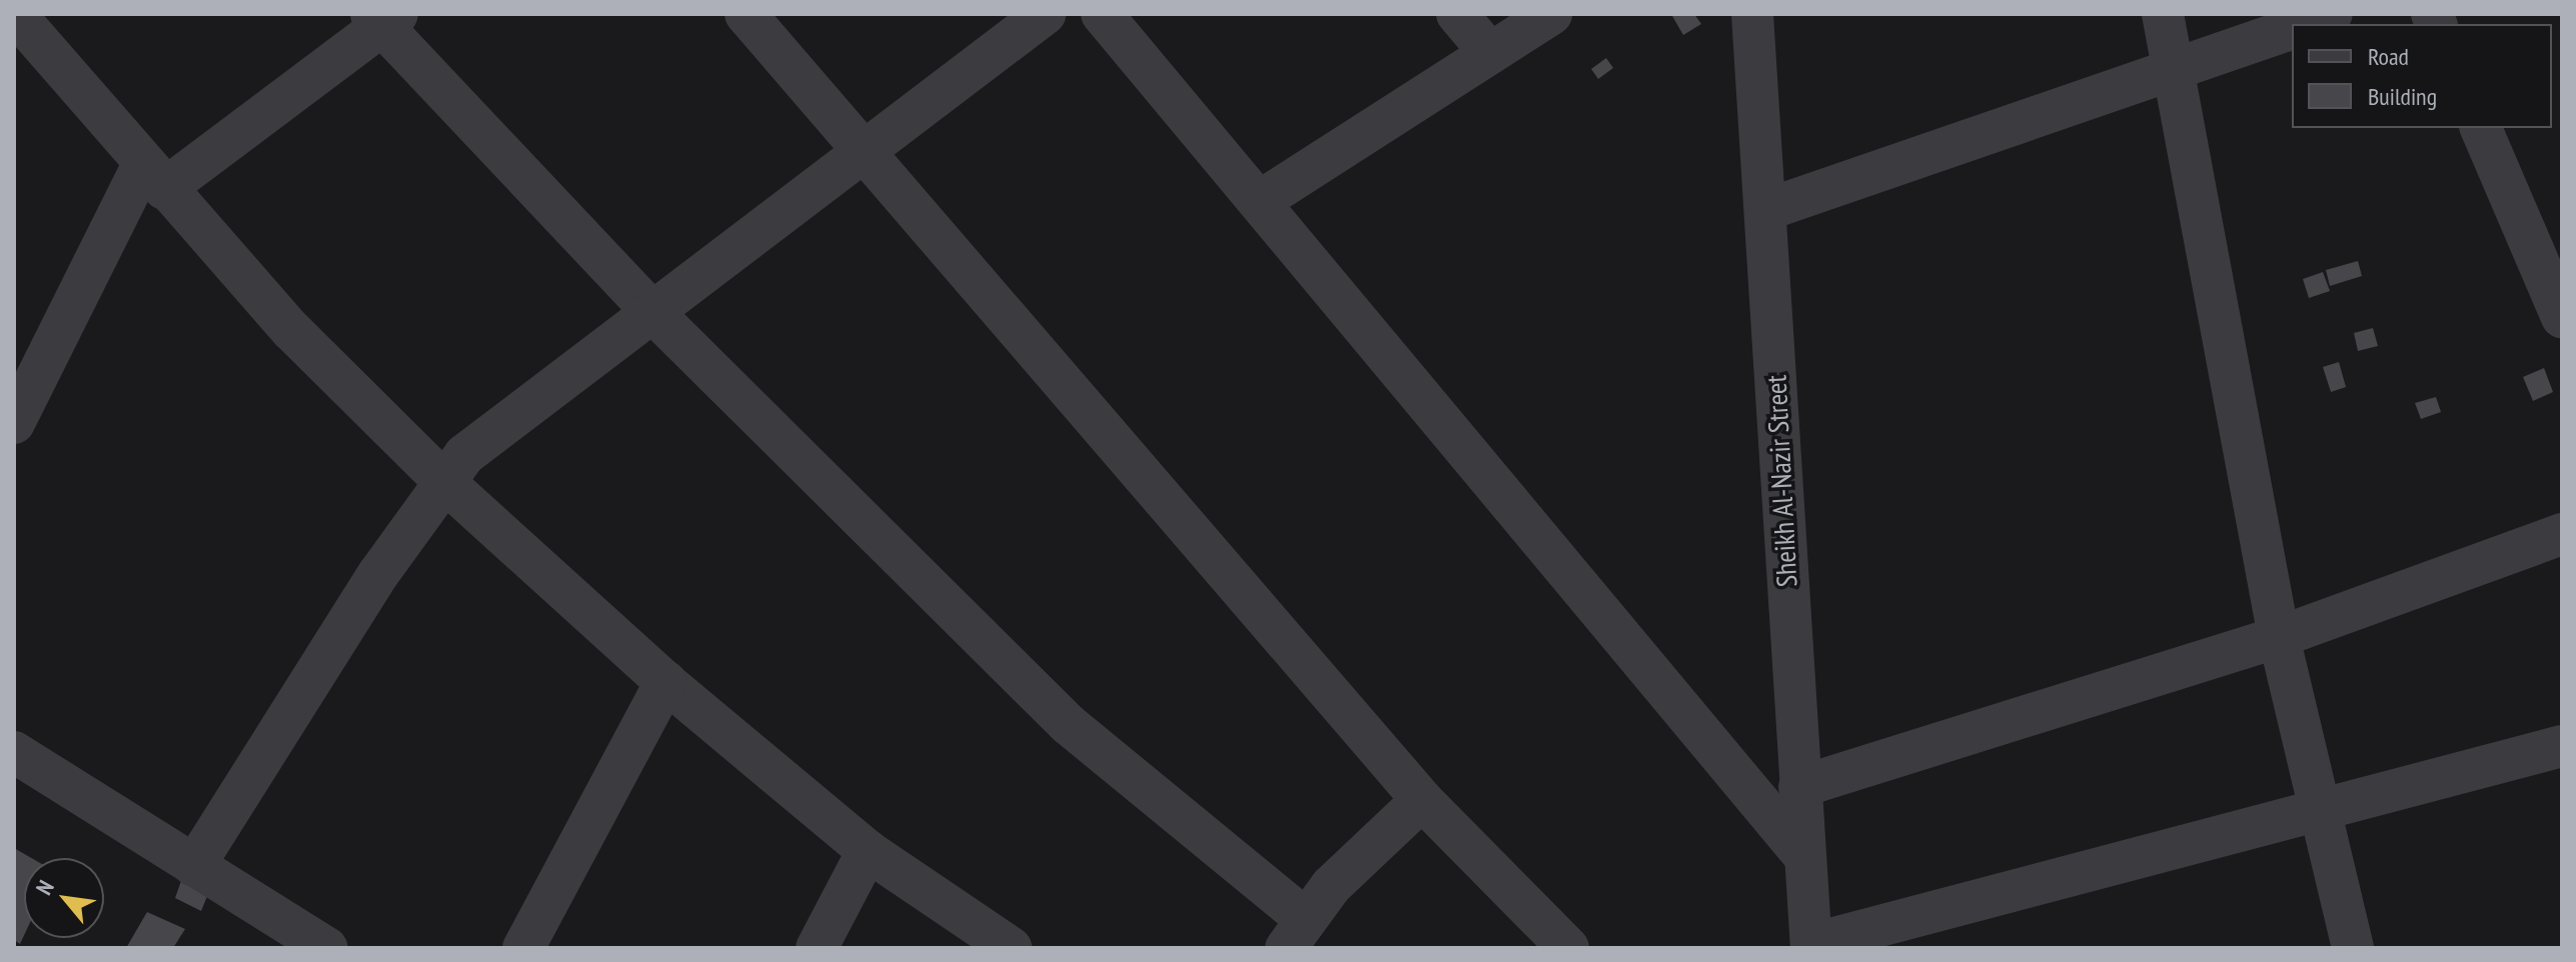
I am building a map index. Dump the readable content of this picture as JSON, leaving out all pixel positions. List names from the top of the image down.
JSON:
{
  "streets": {
    "street": ["Sheikh Al-Nazir Street"]
  },
  "legend": ["Road", "Building"],
  "north": "top left"
}
